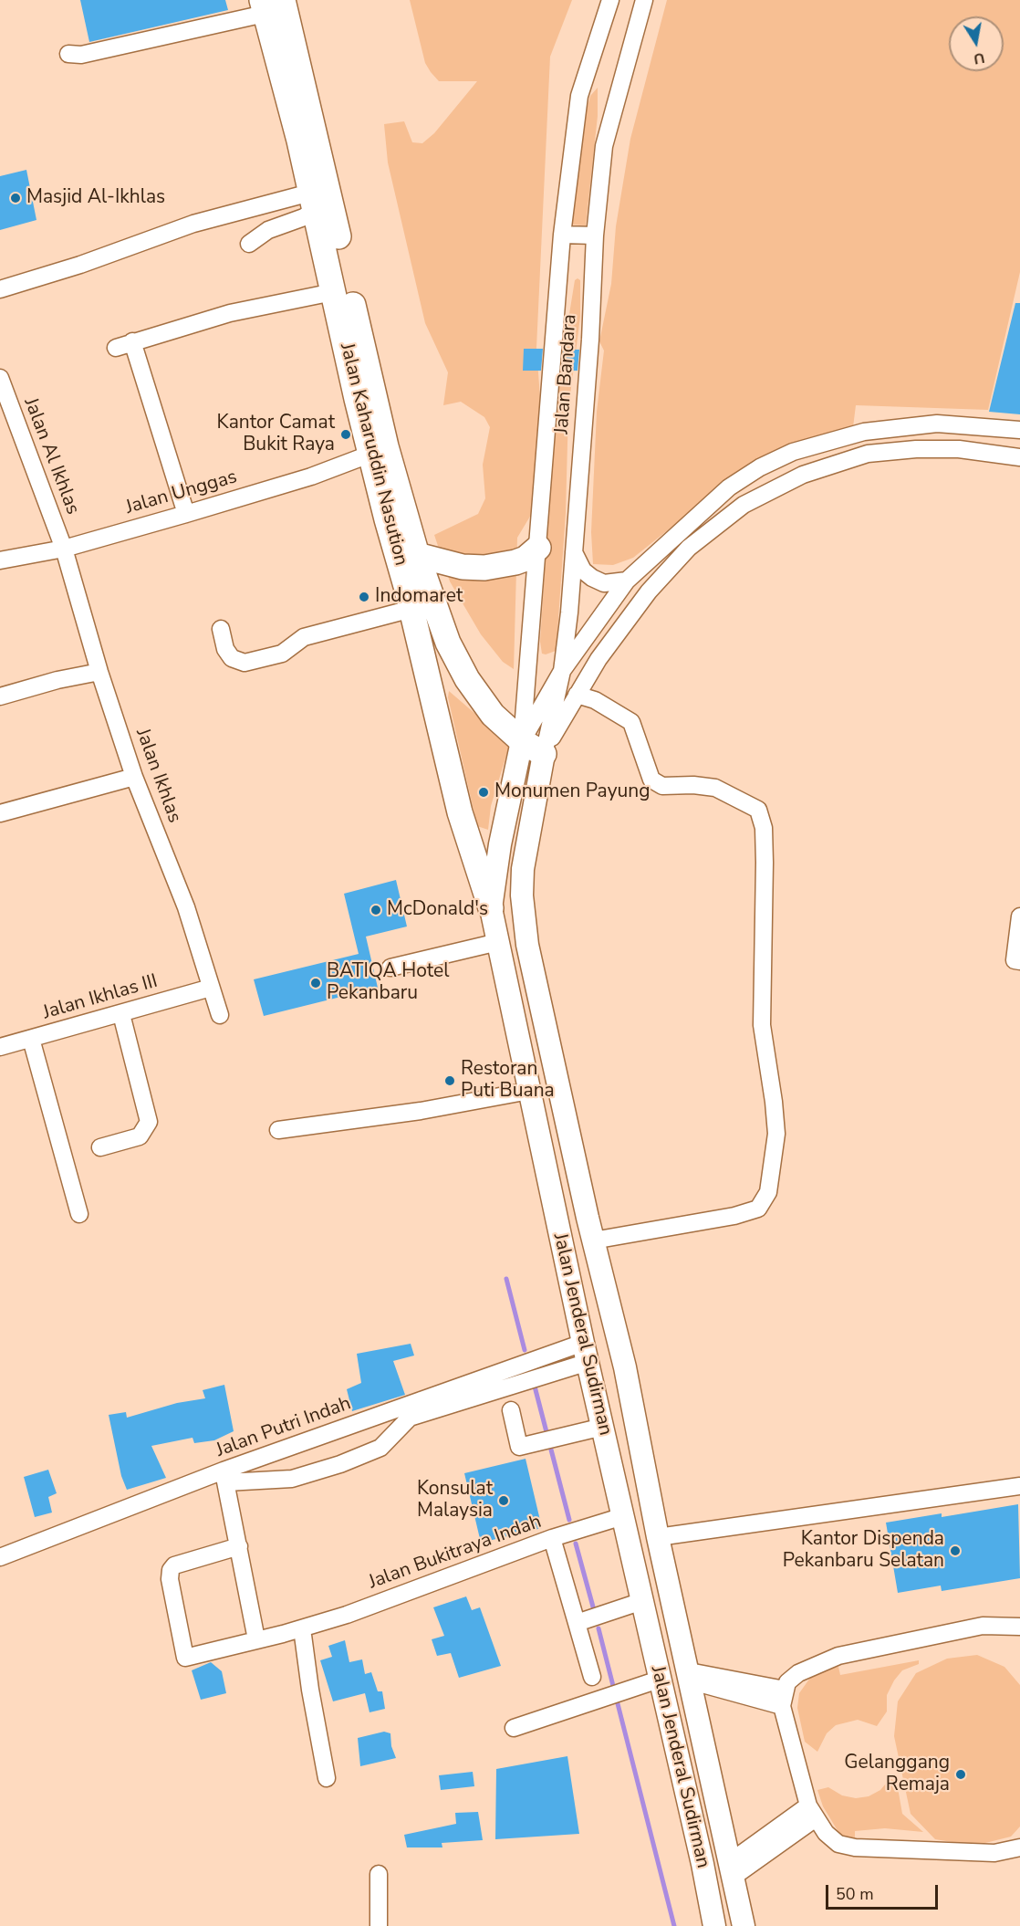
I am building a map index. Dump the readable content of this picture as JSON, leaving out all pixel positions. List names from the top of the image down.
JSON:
{
  "streets": {
    "highway": ["Jalan Kaharuddin Nasution"],
    "main road": ["Jalan Jenderal Sudirman"],
    "street": [
      "Jalan Bandara",
      "Jalan Al Ikhlas",
      "Jalan Unggas",
      "Jalan Ikhlas",
      "Jalan Ikhlas III",
      "Jalan Putri Indah",
      "Jalan Bukitraya Indah"
    ]
  },
  "crossings": [
    ["Jalan Bandara", "Jalan Kaharuddin Nasution"],
    ["Jalan Bandara", "Jalan Jenderal Sudirman"],
    ["Jalan Kaharuddin Nasution", "Jalan Unggas"],
    ["Jalan Kaharuddin Nasution", "Jalan Jenderal Sudirman"],
    ["Jalan Al Ikhlas", "Jalan Unggas"],
    ["Jalan Al Ikhlas", "Jalan Ikhlas"],
    ["Jalan Unggas", "Jalan Ikhlas"],
    ["Jalan Ikhlas", "Jalan Ikhlas III"],
    ["Jalan Jenderal Sudirman", "Jalan Putri Indah"],
    ["Jalan Jenderal Sudirman", "Jalan Bukitraya Indah"]
  ],
  "places": [
    "Masjid Al-Ikhlas",
    "Kantor Camat Bukit Raya",
    "Indomaret",
    "Monumen Payung",
    "McDonald's",
    "BATIQA Hotel Pekanbaru",
    "Restoran Puti Buana",
    "Konsulat Malaysia",
    "Kantor Dispenda Pekanbaru Selatan",
    "Gelanggang Remaja"
  ],
  "scale_bar": "50 m",
  "north": "bottom"
}
